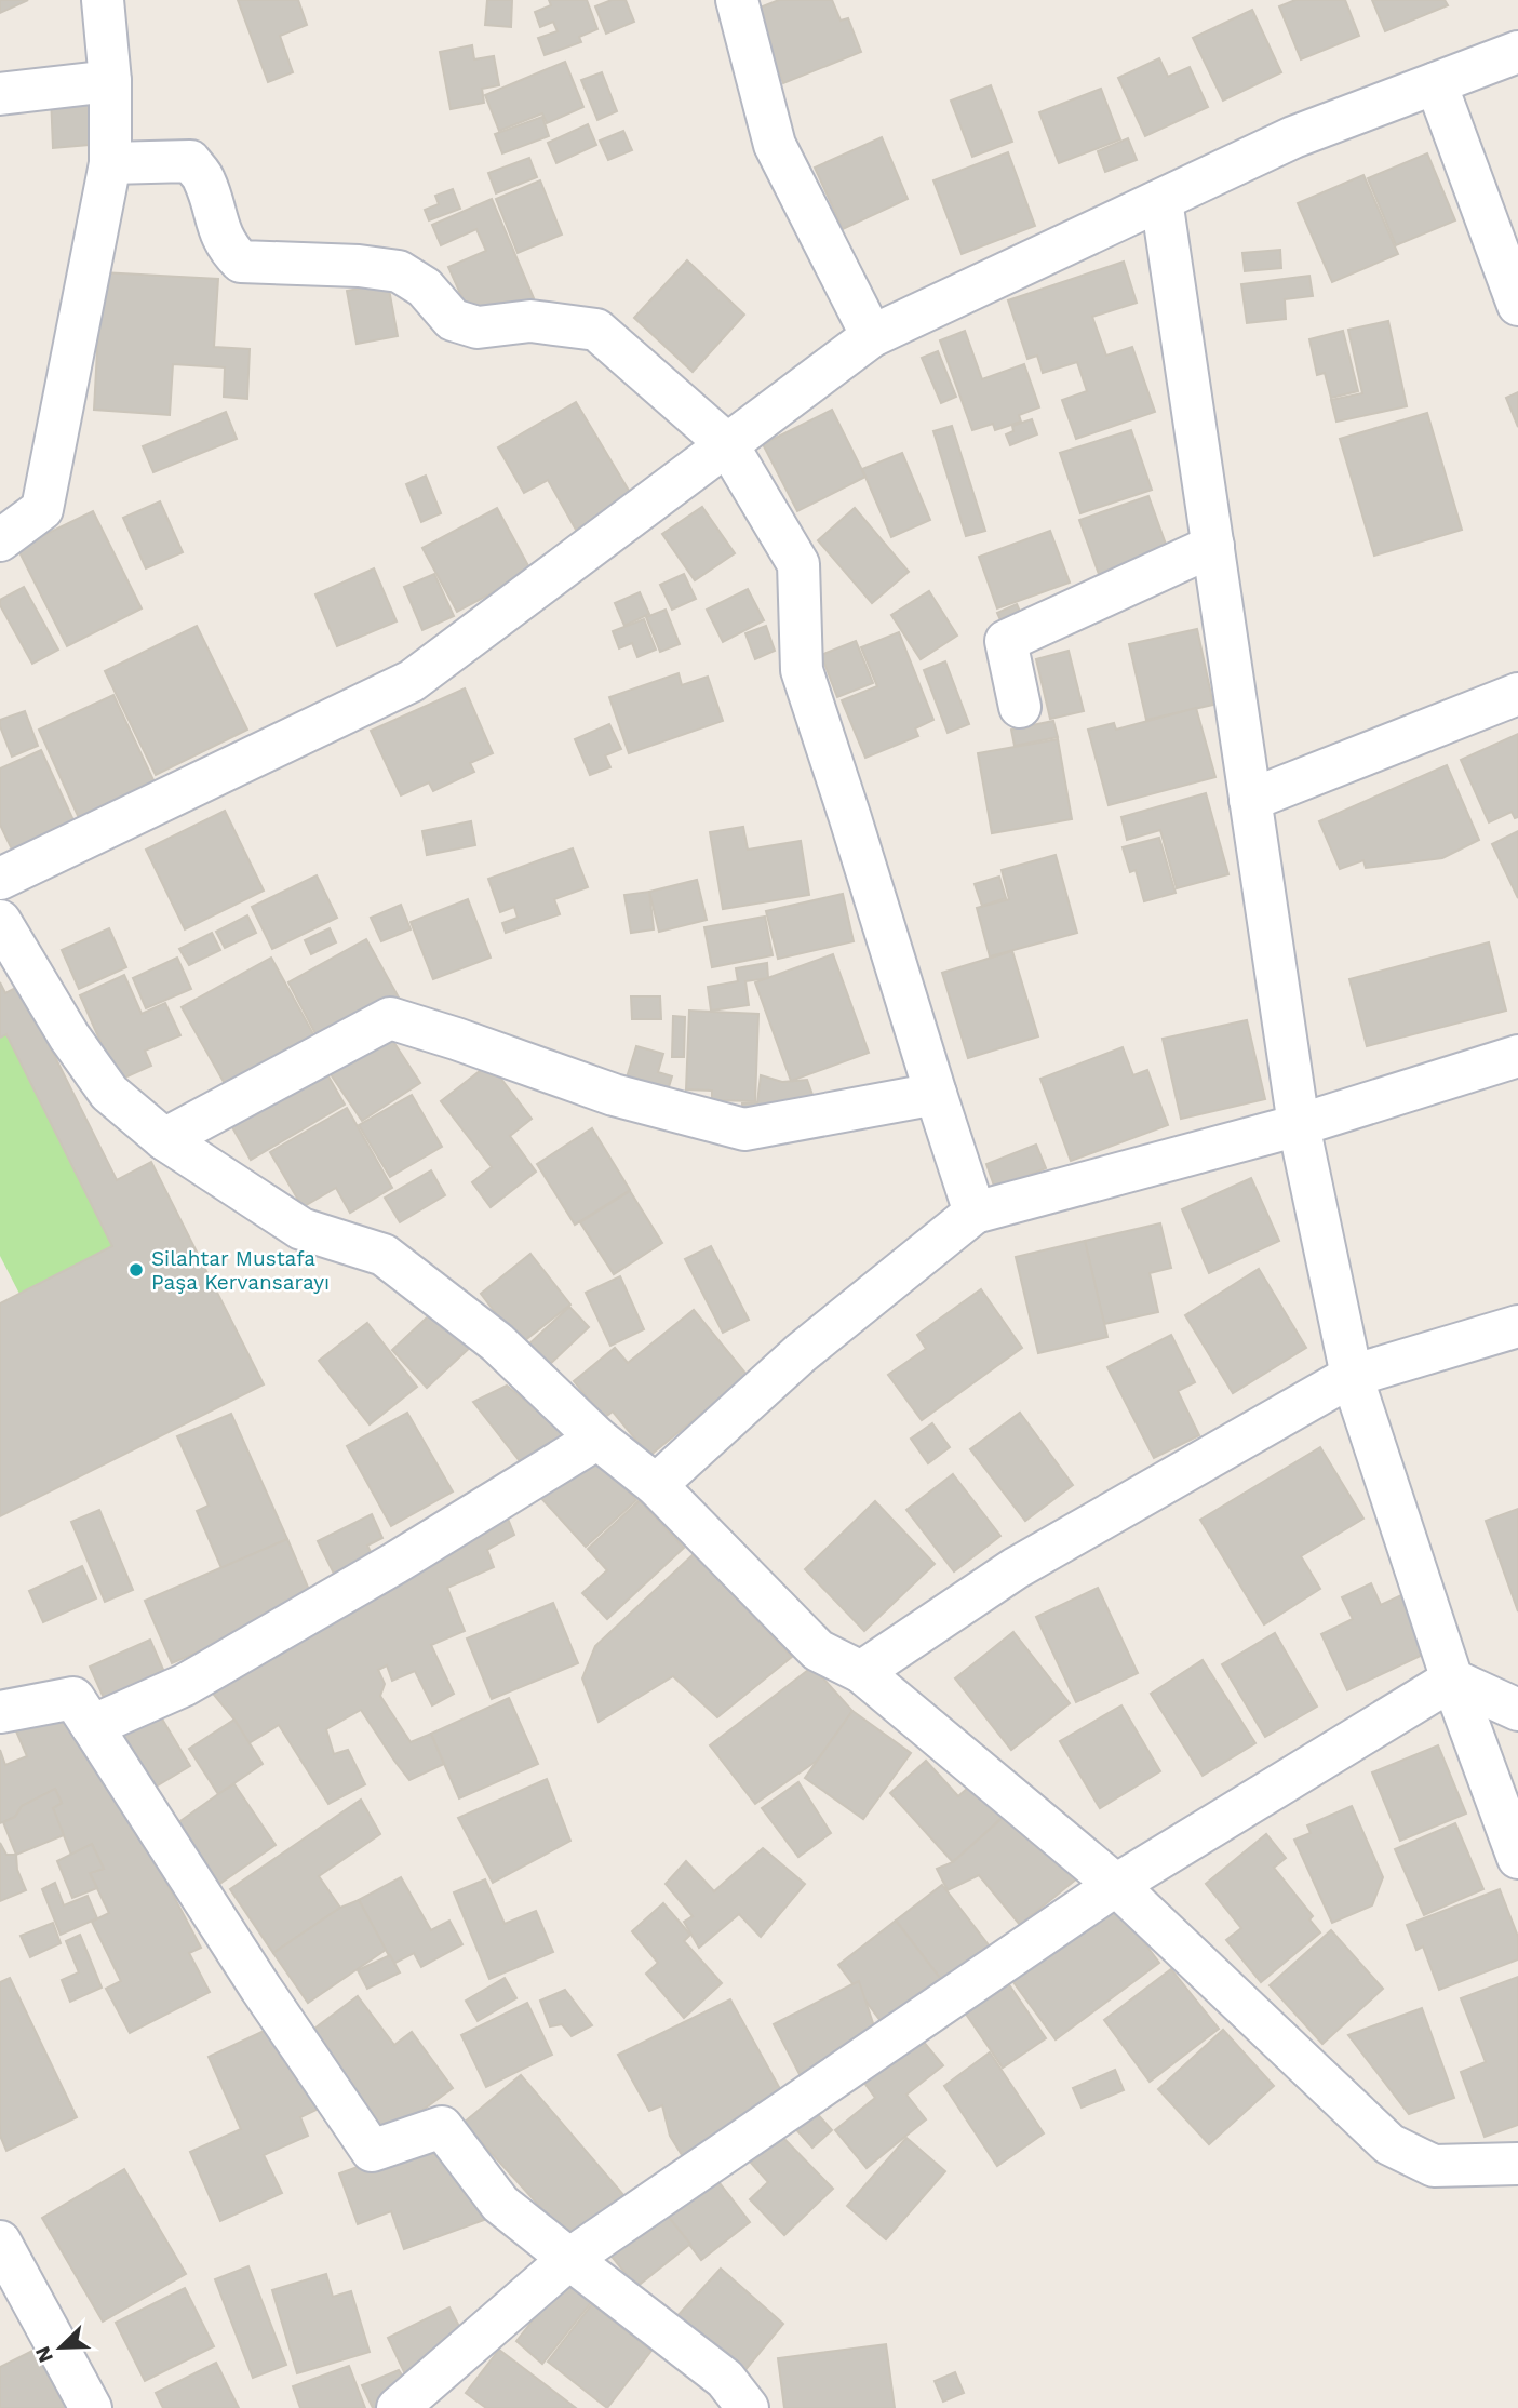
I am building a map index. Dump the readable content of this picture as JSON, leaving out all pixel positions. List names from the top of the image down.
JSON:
{
  "places": ["Silahtar Mustafa Paşa Kervansarayı"],
  "north": "bottom left"
}
